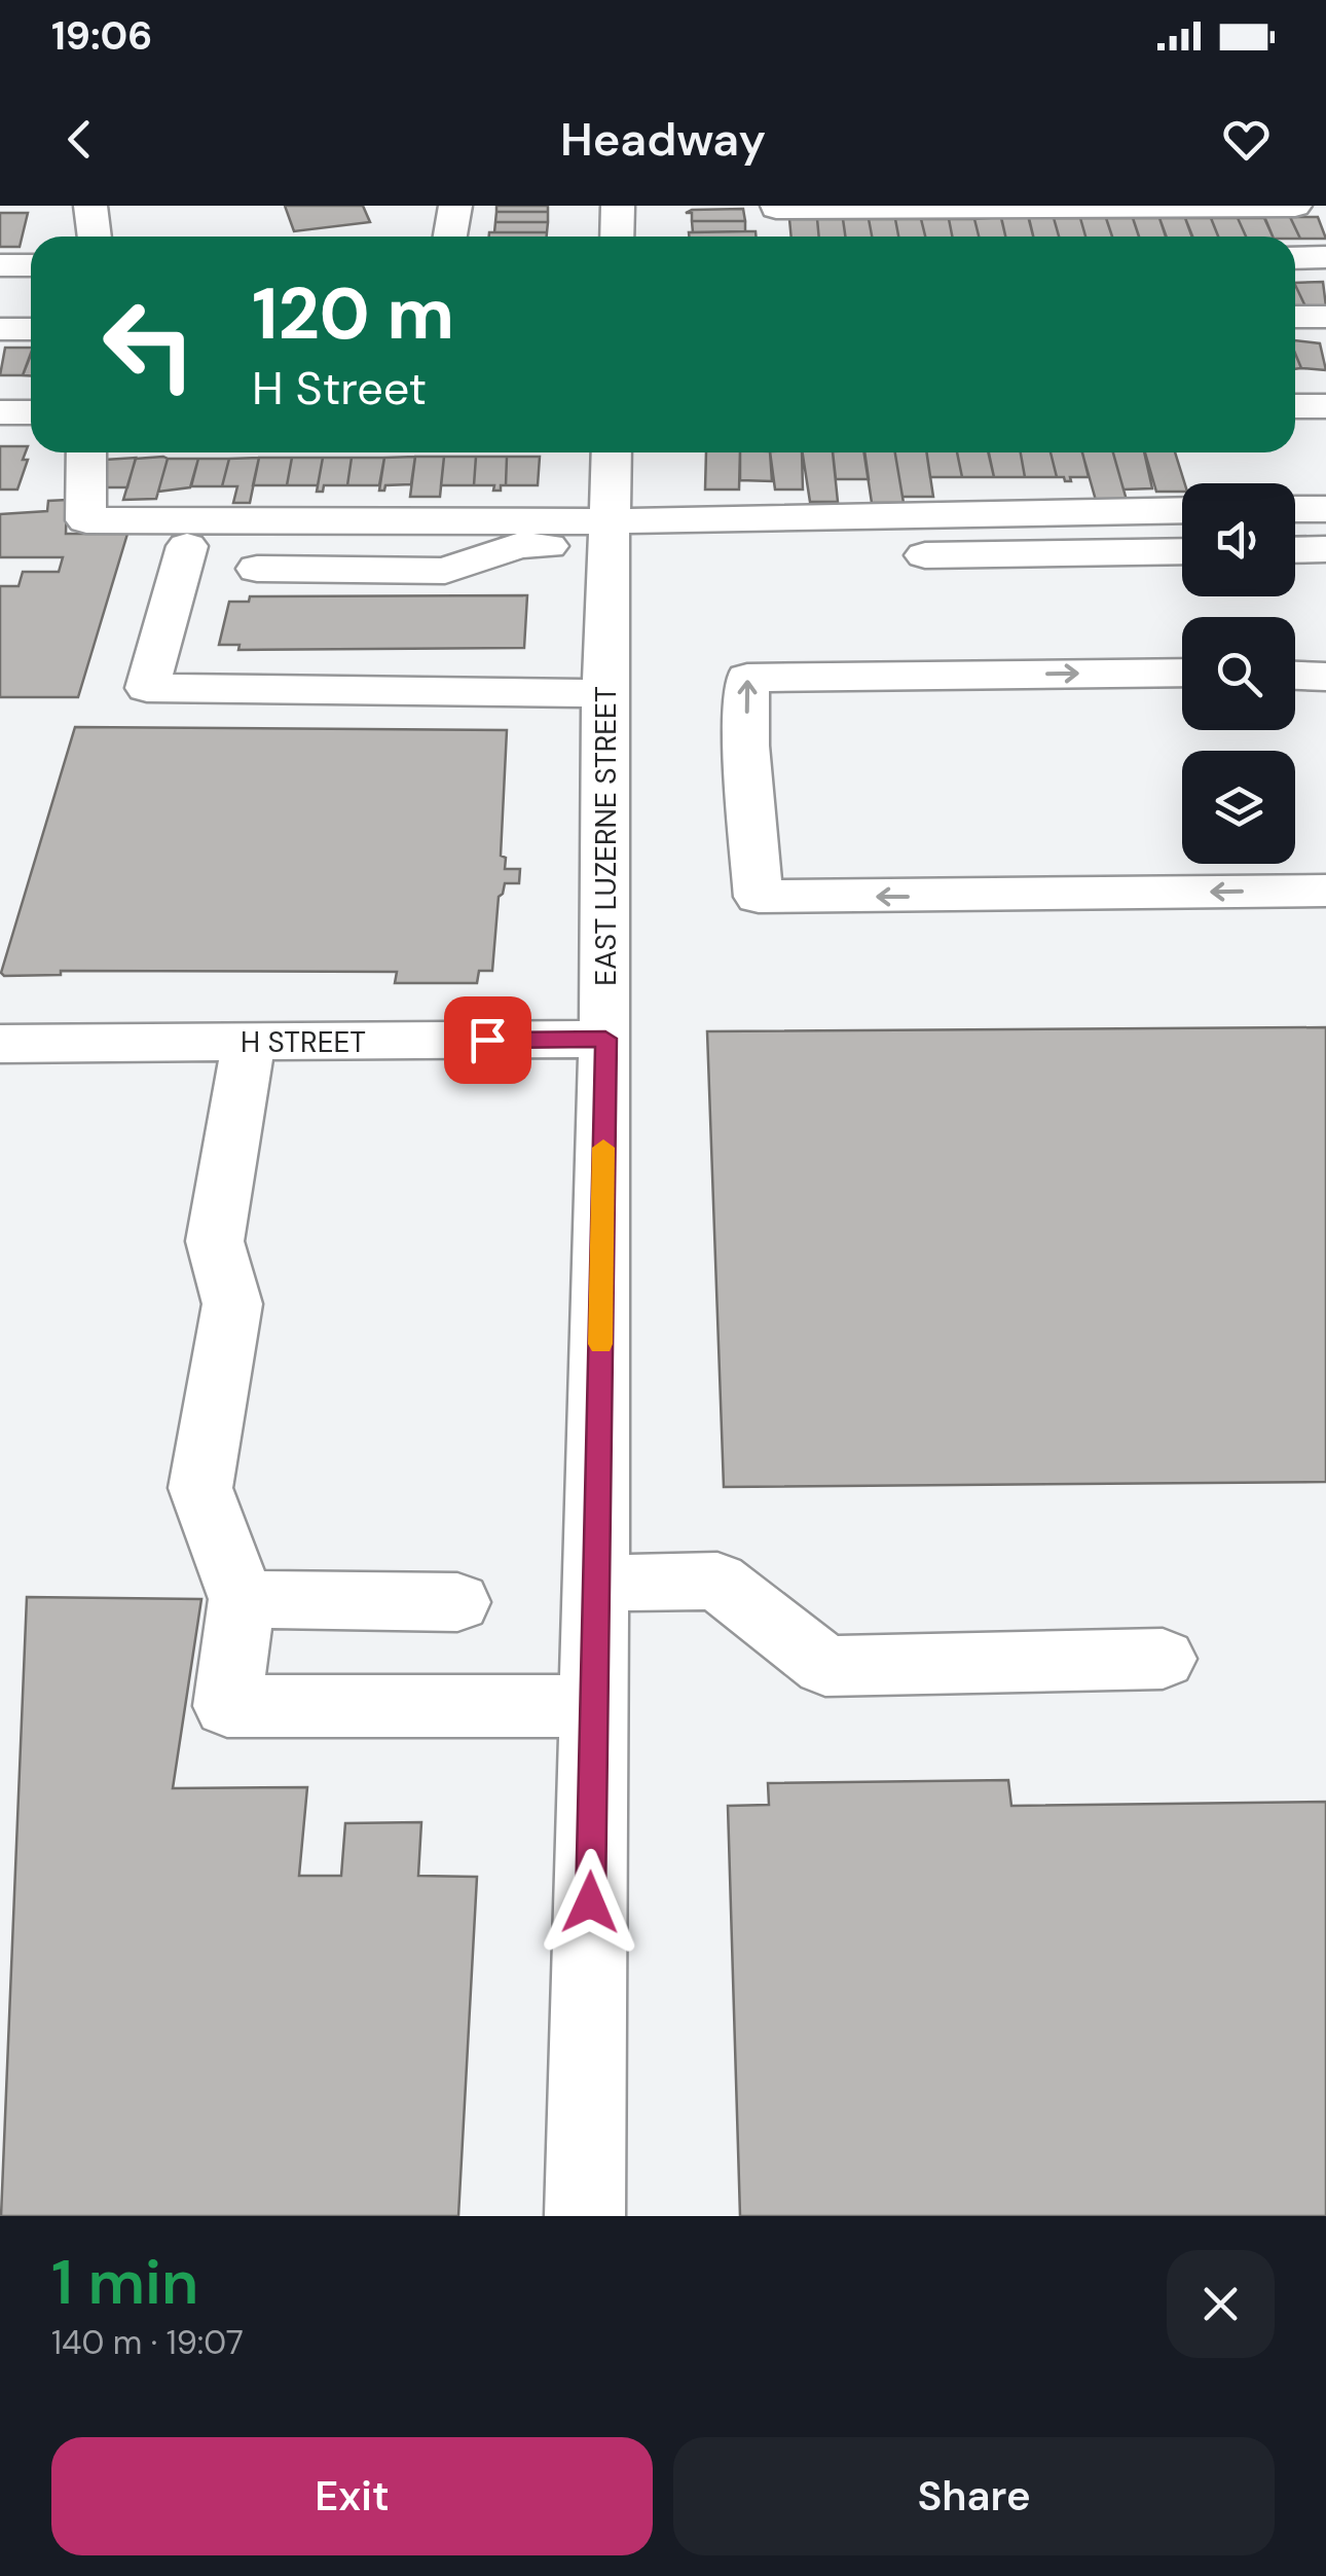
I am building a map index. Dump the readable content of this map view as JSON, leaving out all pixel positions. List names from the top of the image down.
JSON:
{
  "streets": {
    "street": ["EAST LUZERNE STREET", "H STREET"]
  },
  "crossings": [
    ["EAST LUZERNE STREET", "H STREET"]
  ],
  "page": {
    "status": "19:06",
    "header": "Headway",
    "turn": ["120 m", "H Street"],
    "heading": ["1 min", "140 m · 19:07"],
    "buttons": ["Exit", "Share"]
  }
}
